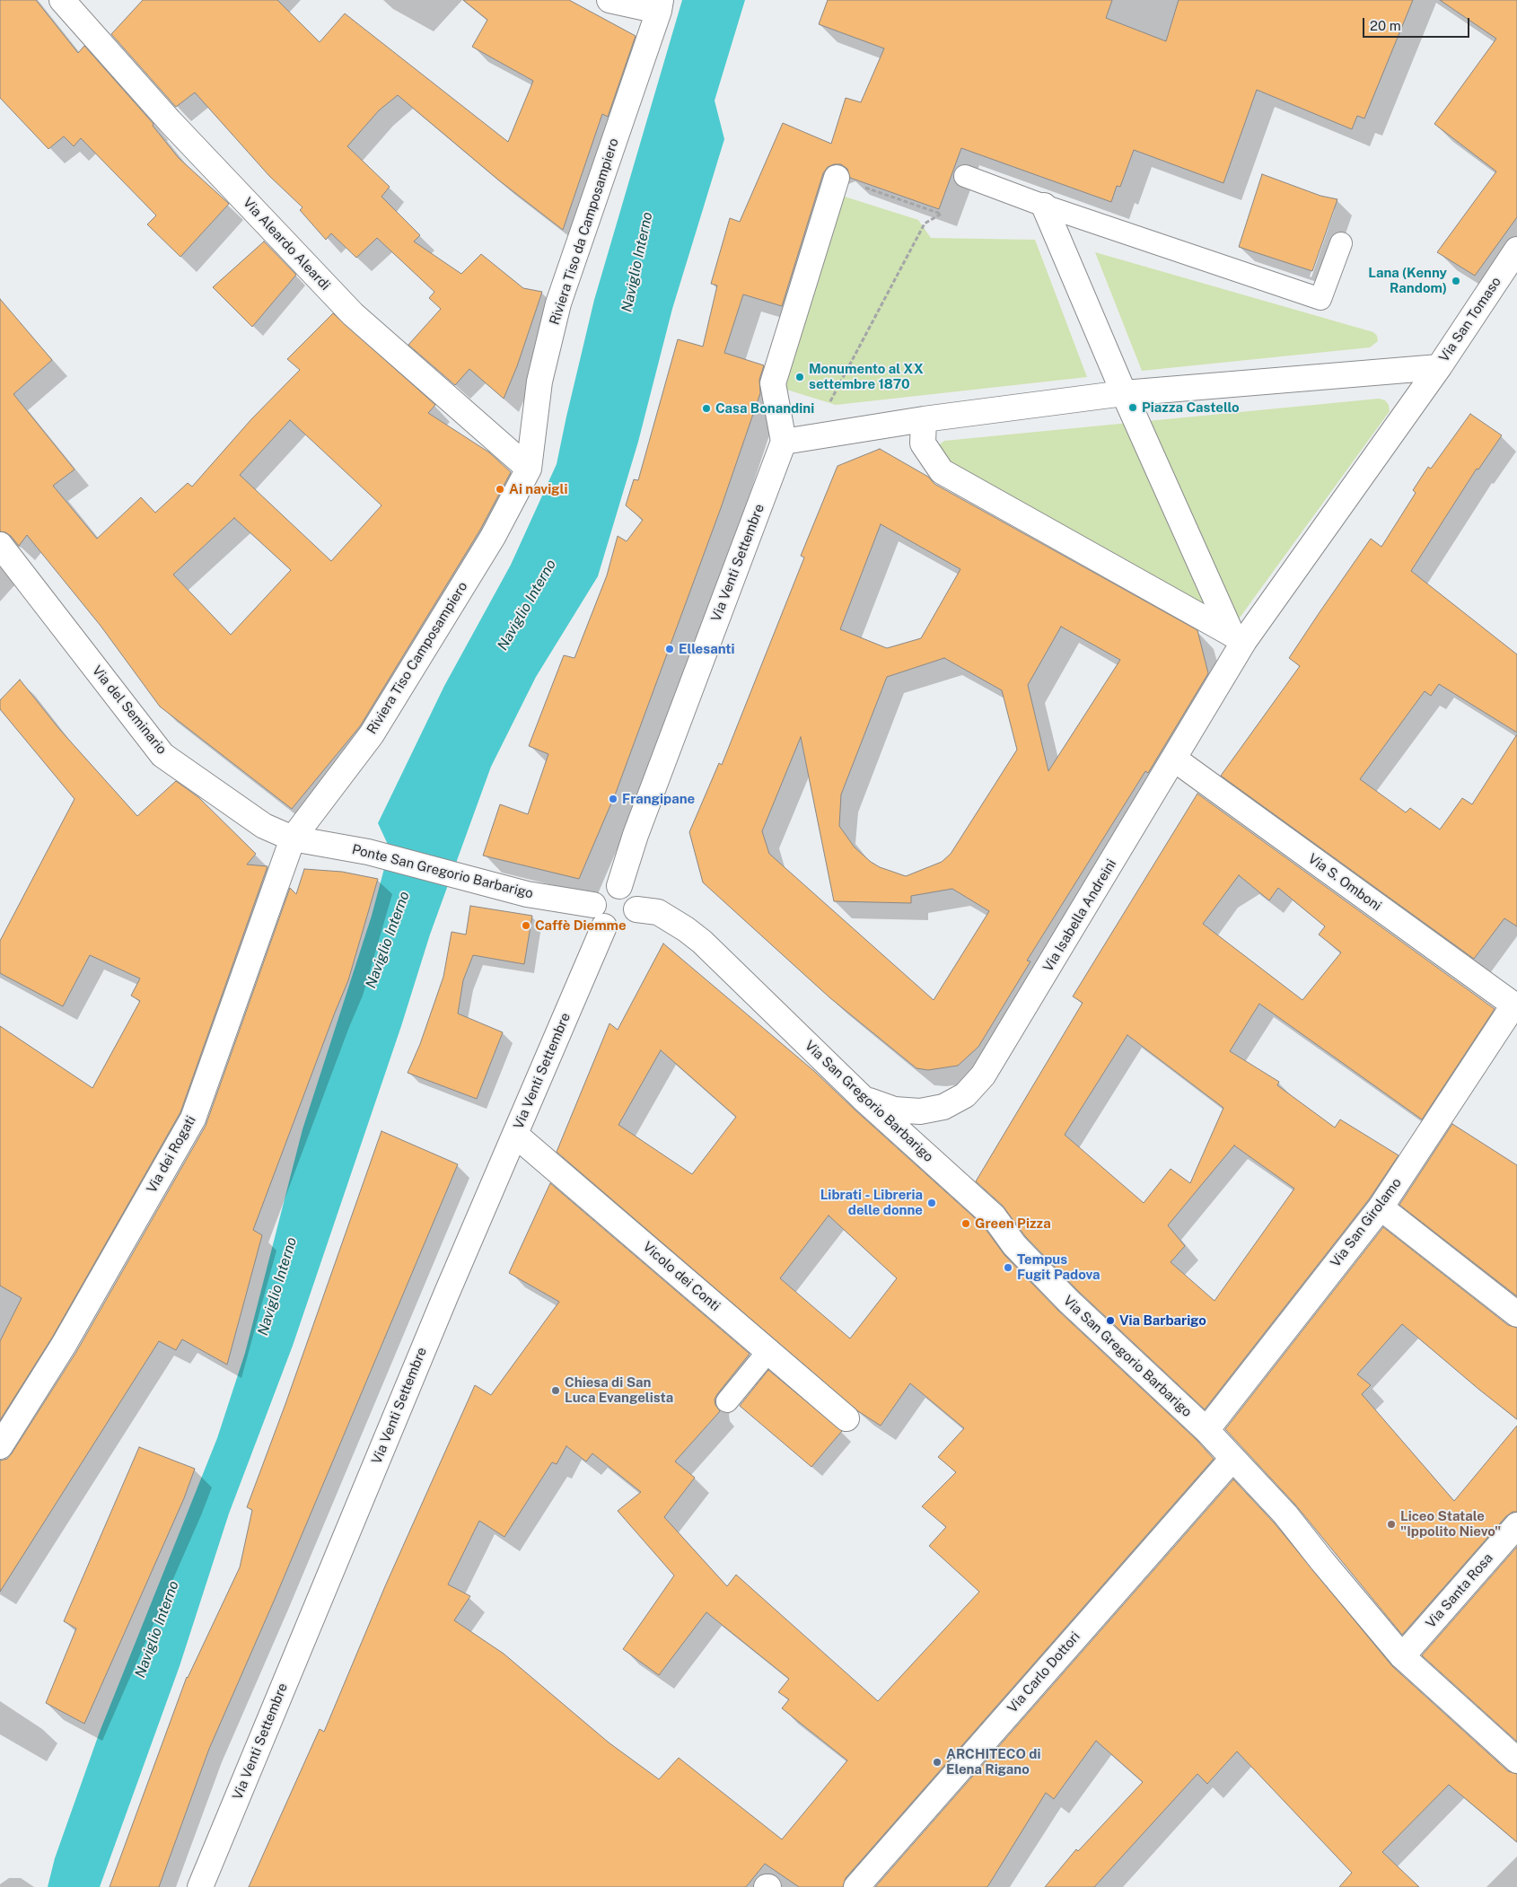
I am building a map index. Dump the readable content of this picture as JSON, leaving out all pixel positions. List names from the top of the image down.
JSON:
{
  "streets": {
    "street": [
      "Riviera Tiso da Camposampiero",
      "Via Aleardo Aleardi",
      "Via San Tomaso",
      "Via Venti Settembre",
      "Riviera Tiso Camposampiero",
      "Via del Seminario",
      "Ponte San Gregorio Barbarigo",
      "Via S. Omboni",
      "Via Isabella Andreini",
      "Via San Gregorio Barbarigo",
      "Via dei Rogati",
      "Via San Girolamo",
      "Vicolo dei Conti",
      "Via Santa Rosa",
      "Via Carlo Dottori"
    ]
  },
  "crossings": [
    ["Riviera Tiso da Camposampiero", "Via Aleardo Aleardi"],
    ["Riviera Tiso da Camposampiero", "Riviera Tiso Camposampiero"],
    ["Via Aleardo Aleardi", "Riviera Tiso Camposampiero"],
    ["Via Venti Settembre", "Ponte San Gregorio Barbarigo"],
    ["Via Venti Settembre", "Via San Gregorio Barbarigo"],
    ["Via Venti Settembre", "Vicolo dei Conti"],
    ["Riviera Tiso Camposampiero", "Via del Seminario"],
    ["Riviera Tiso Camposampiero", "Ponte San Gregorio Barbarigo"],
    ["Riviera Tiso Camposampiero", "Via dei Rogati"],
    ["Via del Seminario", "Ponte San Gregorio Barbarigo"],
    ["Via del Seminario", "Via dei Rogati"],
    ["Ponte San Gregorio Barbarigo", "Via San Gregorio Barbarigo"],
    ["Ponte San Gregorio Barbarigo", "Via dei Rogati"],
    ["Via S. Omboni", "Via Isabella Andreini"],
    ["Via S. Omboni", "Via San Girolamo"],
    ["Via Isabella Andreini", "Via San Gregorio Barbarigo"],
    ["Via San Gregorio Barbarigo", "Via San Girolamo"],
    ["Via San Gregorio Barbarigo", "Via Santa Rosa"],
    ["Via San Gregorio Barbarigo", "Via Carlo Dottori"]
  ],
  "water": ["Naviglio Interno"],
  "places": [
    "Lana (Kenny Random)",
    "Monumento al XX settembre 1870",
    "Piazza Castello",
    "Casa Bonandini",
    "Ai navigli",
    "Ellesanti",
    "Frangipane",
    "Caffè Diemme",
    "Librati - Libreria delle donne",
    "Green Pizza",
    "Tempus Fugit Padova",
    "Via Barbarigo",
    "Chiesa di San Luca Evangelista",
    "Liceo Statale \"Ippolito Nievo\"",
    "ARCHITECO di Elena Rigano"
  ],
  "scale_bar": "20 m"
}
